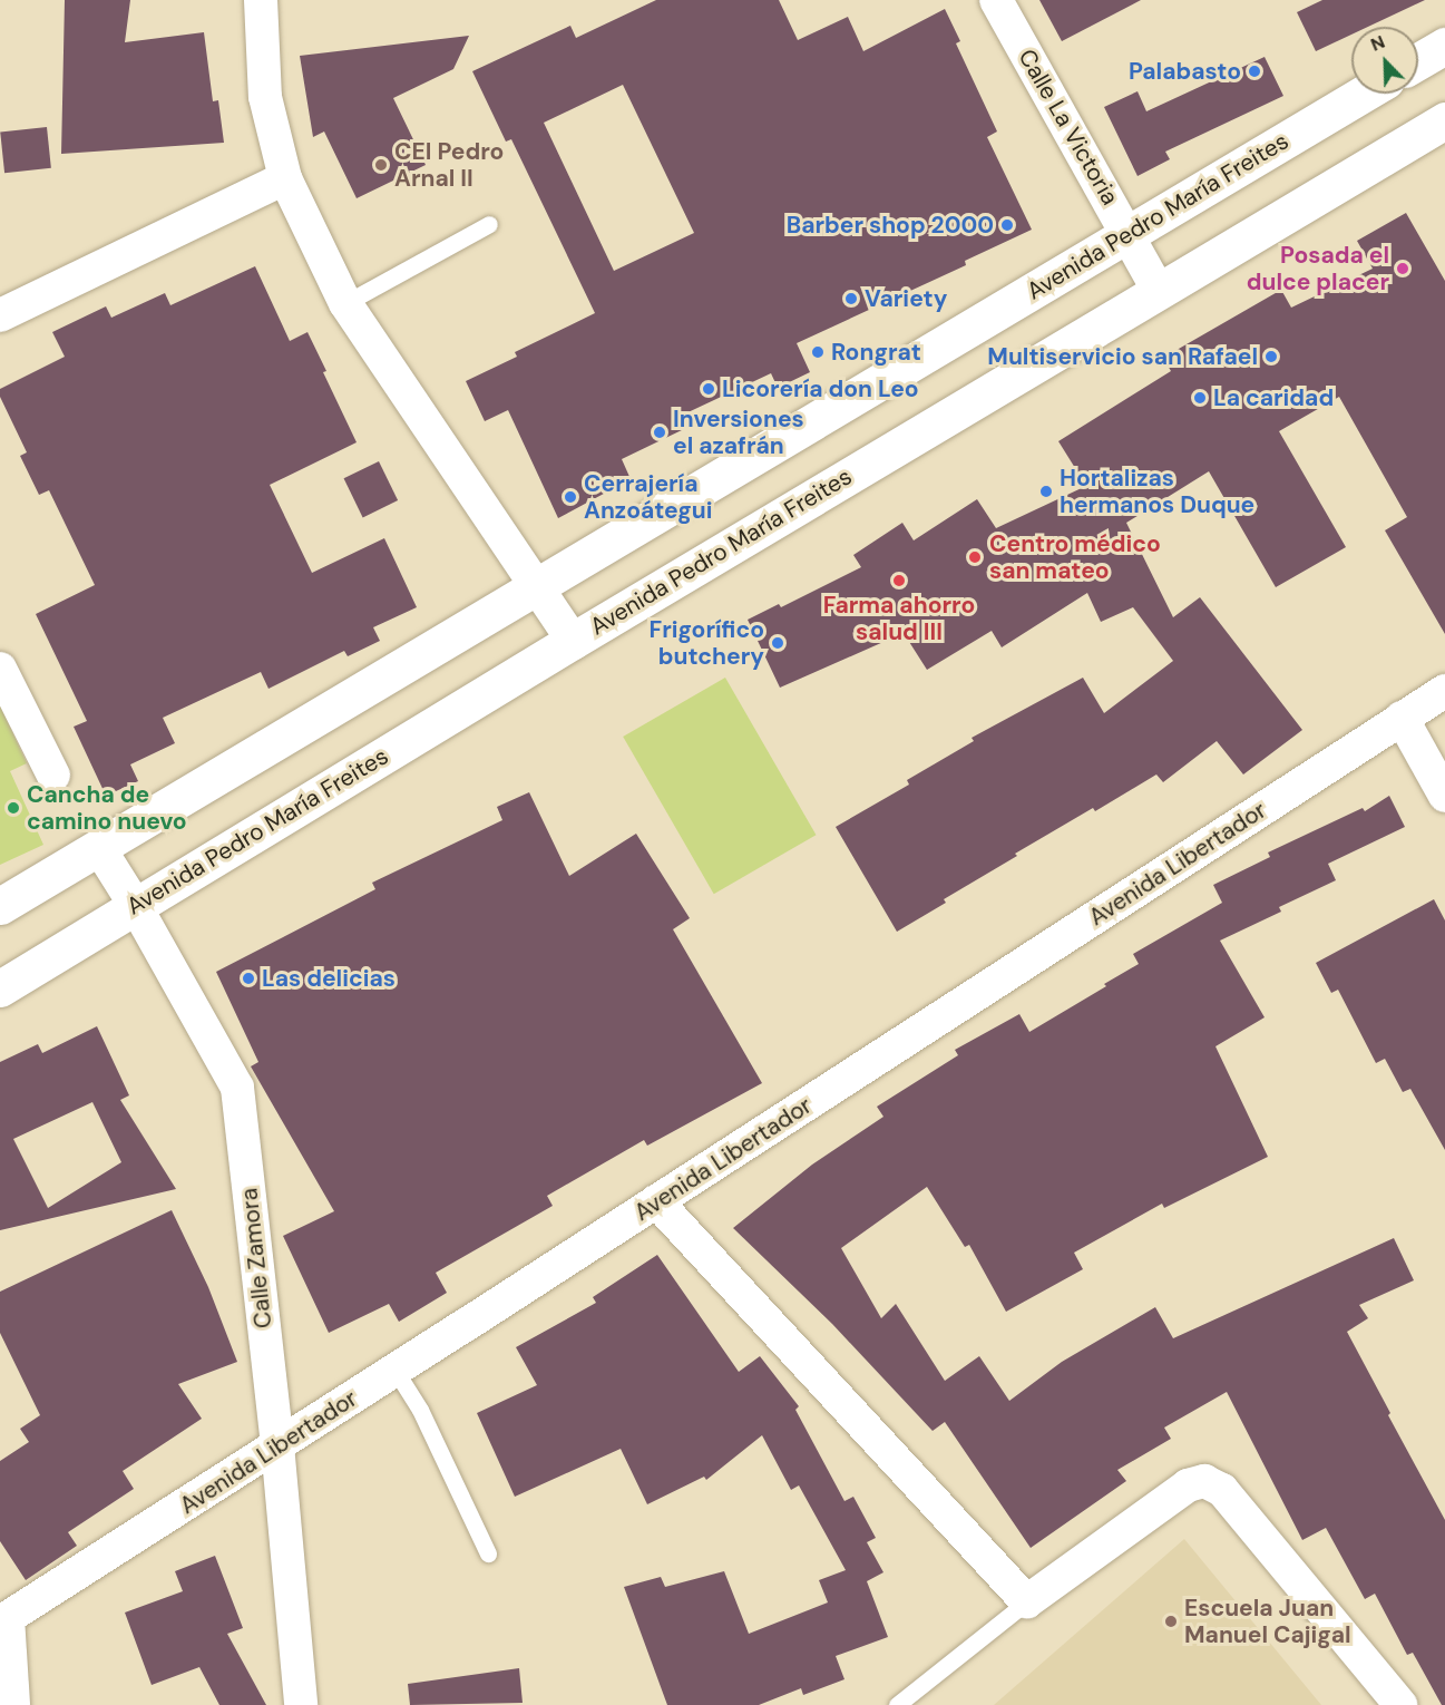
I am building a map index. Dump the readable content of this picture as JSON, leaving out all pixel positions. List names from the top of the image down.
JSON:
{
  "streets": {
    "street": [
      "Calle La Victoria",
      "Avenida Pedro María Freites",
      "Avenida Libertador",
      "Calle Zamora"
    ]
  },
  "crossings": [
    ["Calle La Victoria", "Avenida Pedro María Freites"],
    ["Avenida Pedro María Freites", "Calle Zamora"],
    ["Avenida Libertador", "Calle Zamora"]
  ],
  "places": [
    "Palabasto",
    "CEI Pedro Arnal II",
    "Barber shop 2000",
    "Posada el dulce placer",
    "Variety",
    "Rongrat",
    "Multiservicio san Rafael",
    "Licorería don Leo",
    "La caridad",
    "Inversiones el azafrán",
    "Hortalizas hermanos Duque",
    "Cerrajería Anzoátegui",
    "Centro médico san mateo",
    "Farma ahorro salud III",
    "Frigorífico butchery",
    "Cancha de camino nuevo",
    "Las delicias",
    "Escuela Juan Manuel Cajigal"
  ],
  "north": "top left"
}
